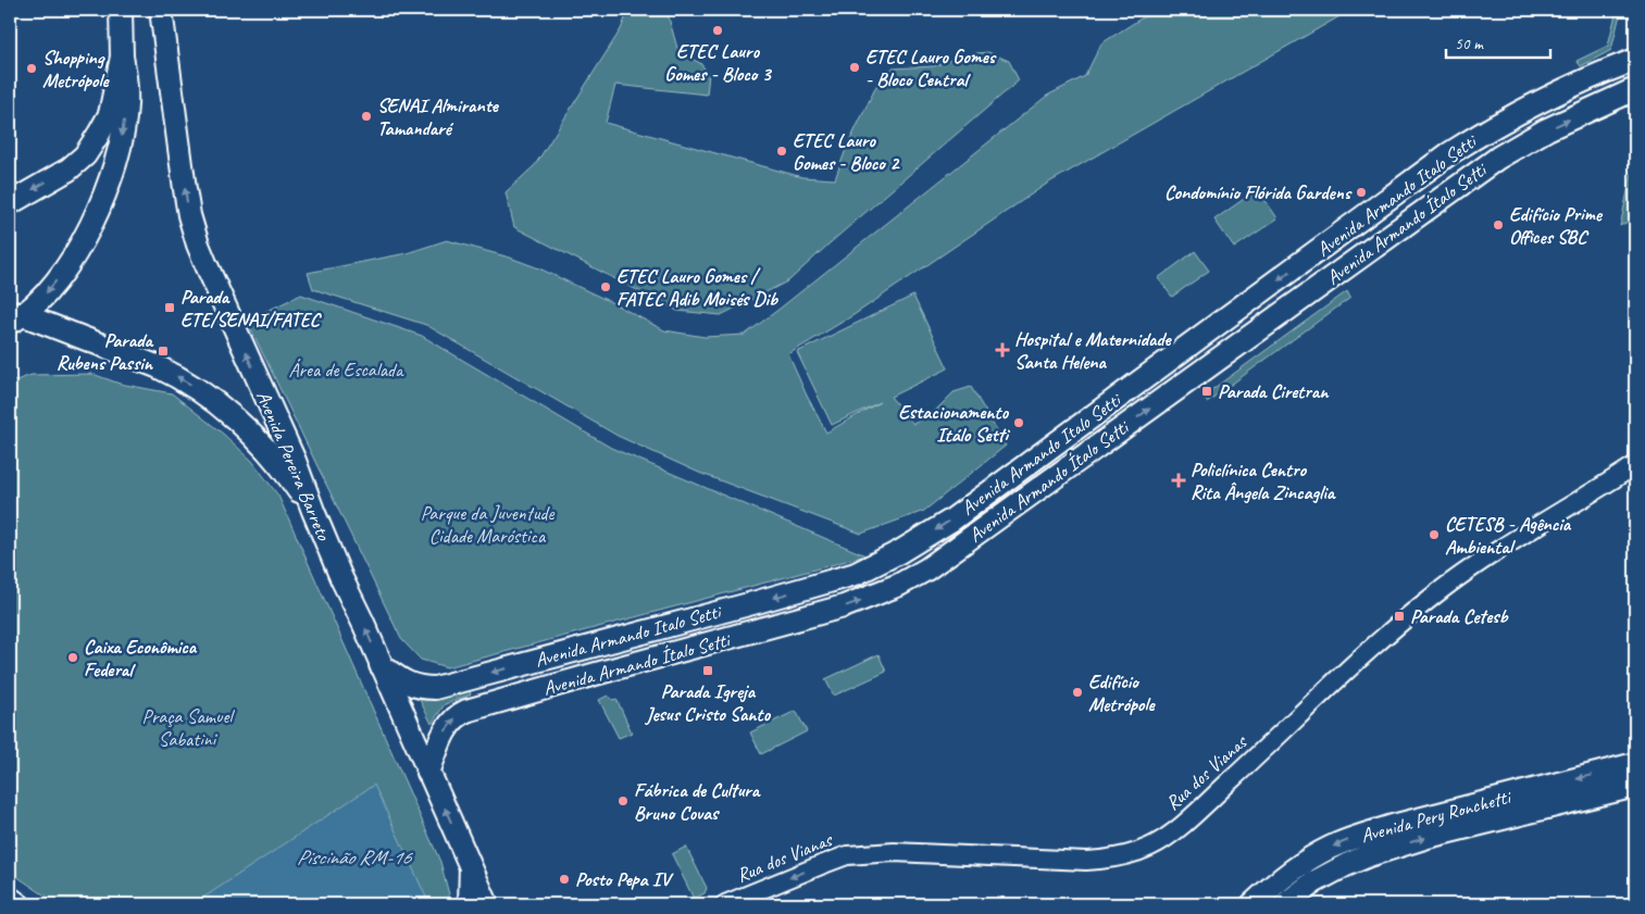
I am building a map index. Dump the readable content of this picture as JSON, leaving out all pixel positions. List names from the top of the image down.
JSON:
{
  "streets": {
    "main road": [
      "Avenida Armando Italo Setti",
      "Avenida Armando Ítalo Setti",
      "Avenida Pereira Barreto",
      "Avenida Pery Ronchetti"
    ],
    "street": ["Rua dos Vianas"]
  },
  "crossings": [
    ["Avenida Armando Italo Setti", "Avenida Pereira Barreto"],
    ["Avenida Armando Ítalo Setti", "Avenida Pereira Barreto"]
  ],
  "one_way": [
    "Avenida Armando Italo Setti",
    "Avenida Armando Ítalo Setti",
    "Avenida Pereira Barreto",
    "Rua dos Vianas"
  ],
  "water": ["Piscinão RM-16"],
  "parks": ["Área de Escalada", "Parque da Juventude Cidade Maróstica", "Praça Samuel Sabatini"],
  "places": {
    "other": [
      "ETEC Lauro Gomes - Bloco 3",
      "ETEC Lauro Gomes - Bloco Central",
      "Shopping Metrópole",
      "SENAI Almirante Tamandaré",
      "ETEC Lauro Gomes - Bloco 2",
      "Condomínio Flórida Gardens",
      "Edifício Prime Offices SBC",
      "ETEC Lauro Gomes / FATEC Adib Moisés Dib",
      "Estacionamento Itálo Setti",
      "CETESB - Agência Ambiental",
      "Caixa Econômica Federal",
      "Edifício Metrópole",
      "Fábrica de Cultura Bruno Covas",
      "Posto Pepa IV"
    ],
    "transit": [
      "Parada ETE/SENAI/FATEC",
      "Parada Rubens Passin",
      "Parada Ciretran",
      "Parada Cetesb",
      "Parada Igreja Jesus Cristo Santo"
    ],
    "health": ["Hospital e Maternidade Santa Helena", "Policlínica Centro Rita Ângela Zincaglia"]
  },
  "scale_bar": "50 m"
}
